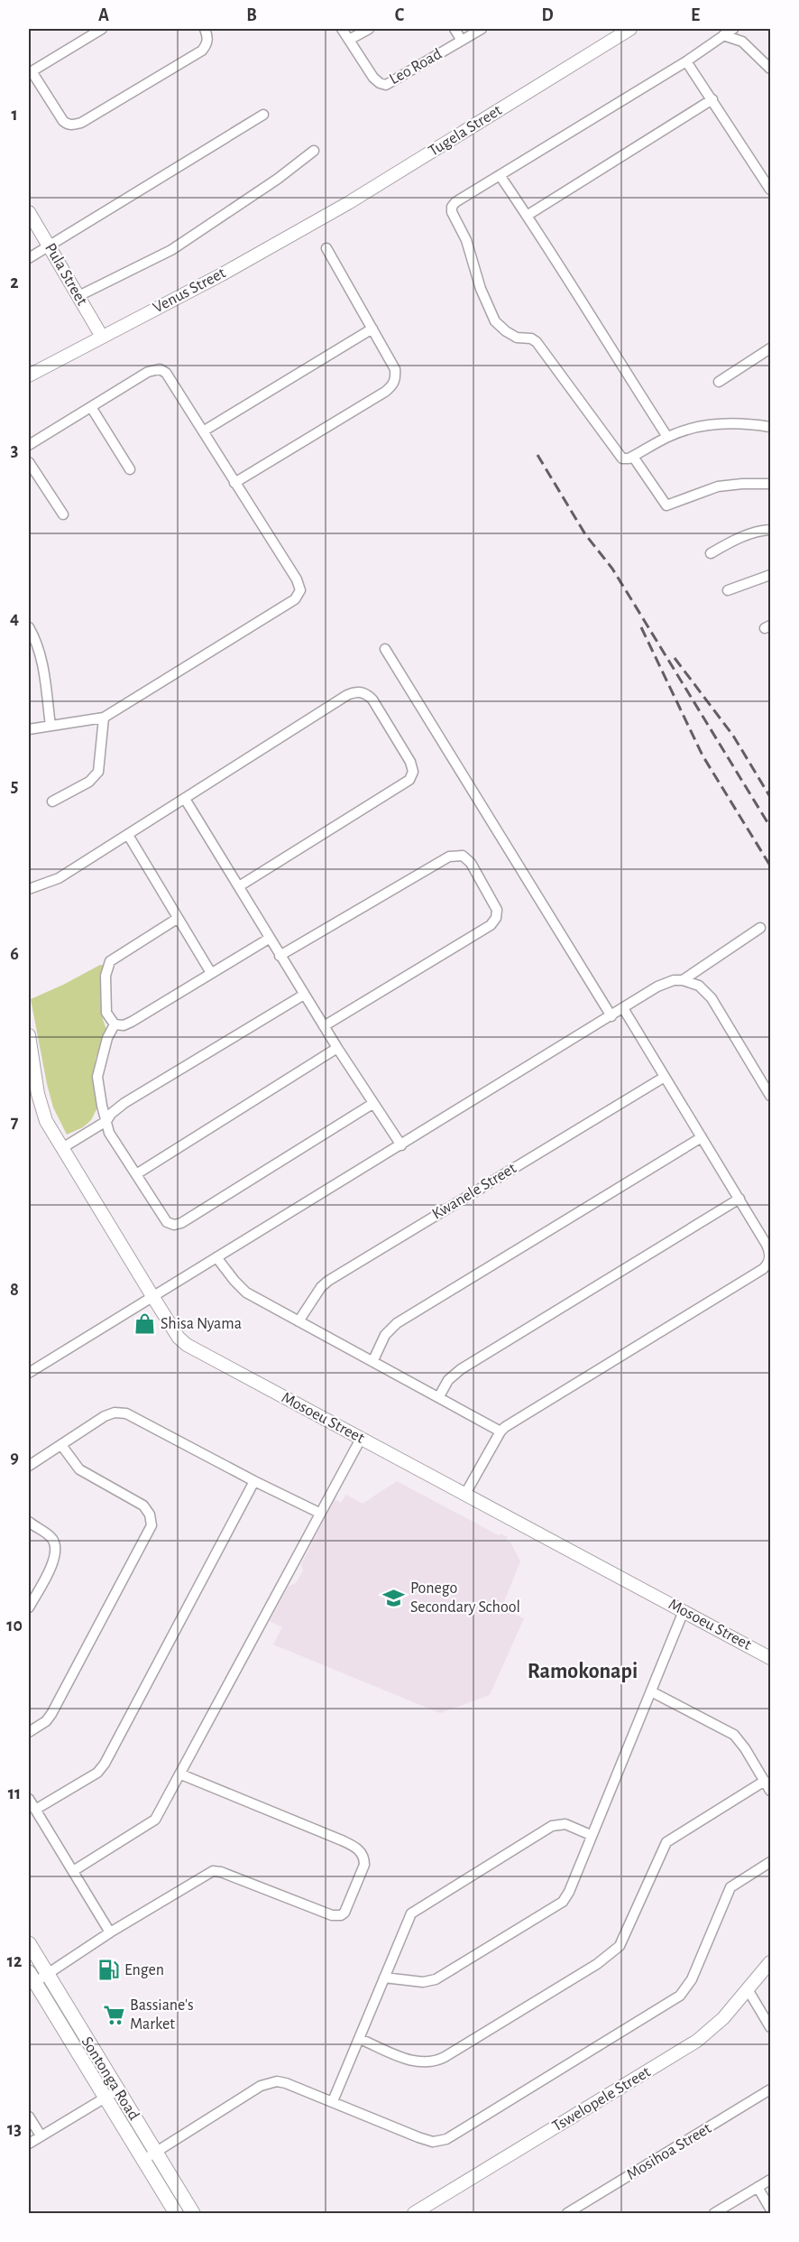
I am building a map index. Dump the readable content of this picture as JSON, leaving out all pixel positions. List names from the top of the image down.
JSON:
{
  "streets": {
    "main road": ["Sontonga Road"],
    "street": [
      "Leo Road",
      "Tugela Street",
      "Pula Street",
      "Venus Street",
      "Kwanele Street",
      "Mosoeu Street",
      "Tswelopele Street",
      "Mosihoa Street"
    ]
  },
  "crossings": [
    ["Tugela Street", "Venus Street"],
    ["Pula Street", "Venus Street"]
  ],
  "districts": ["Ramokonapi"],
  "places": {
    "shop": ["Shisa Nyama"],
    "school or university": ["Ponego Secondary School"],
    "fuel station": ["Engen"],
    "supermarket": ["Bassiane's Market"]
  },
  "grid": {
    "columns": [
      "A",
      "B",
      "C",
      "D",
      "E"
    ],
    "rows": [
      "1",
      "2",
      "3",
      "4",
      "5",
      "6",
      "7",
      "8",
      "9",
      "10",
      "11",
      "12",
      "13"
    ]
  }
}
